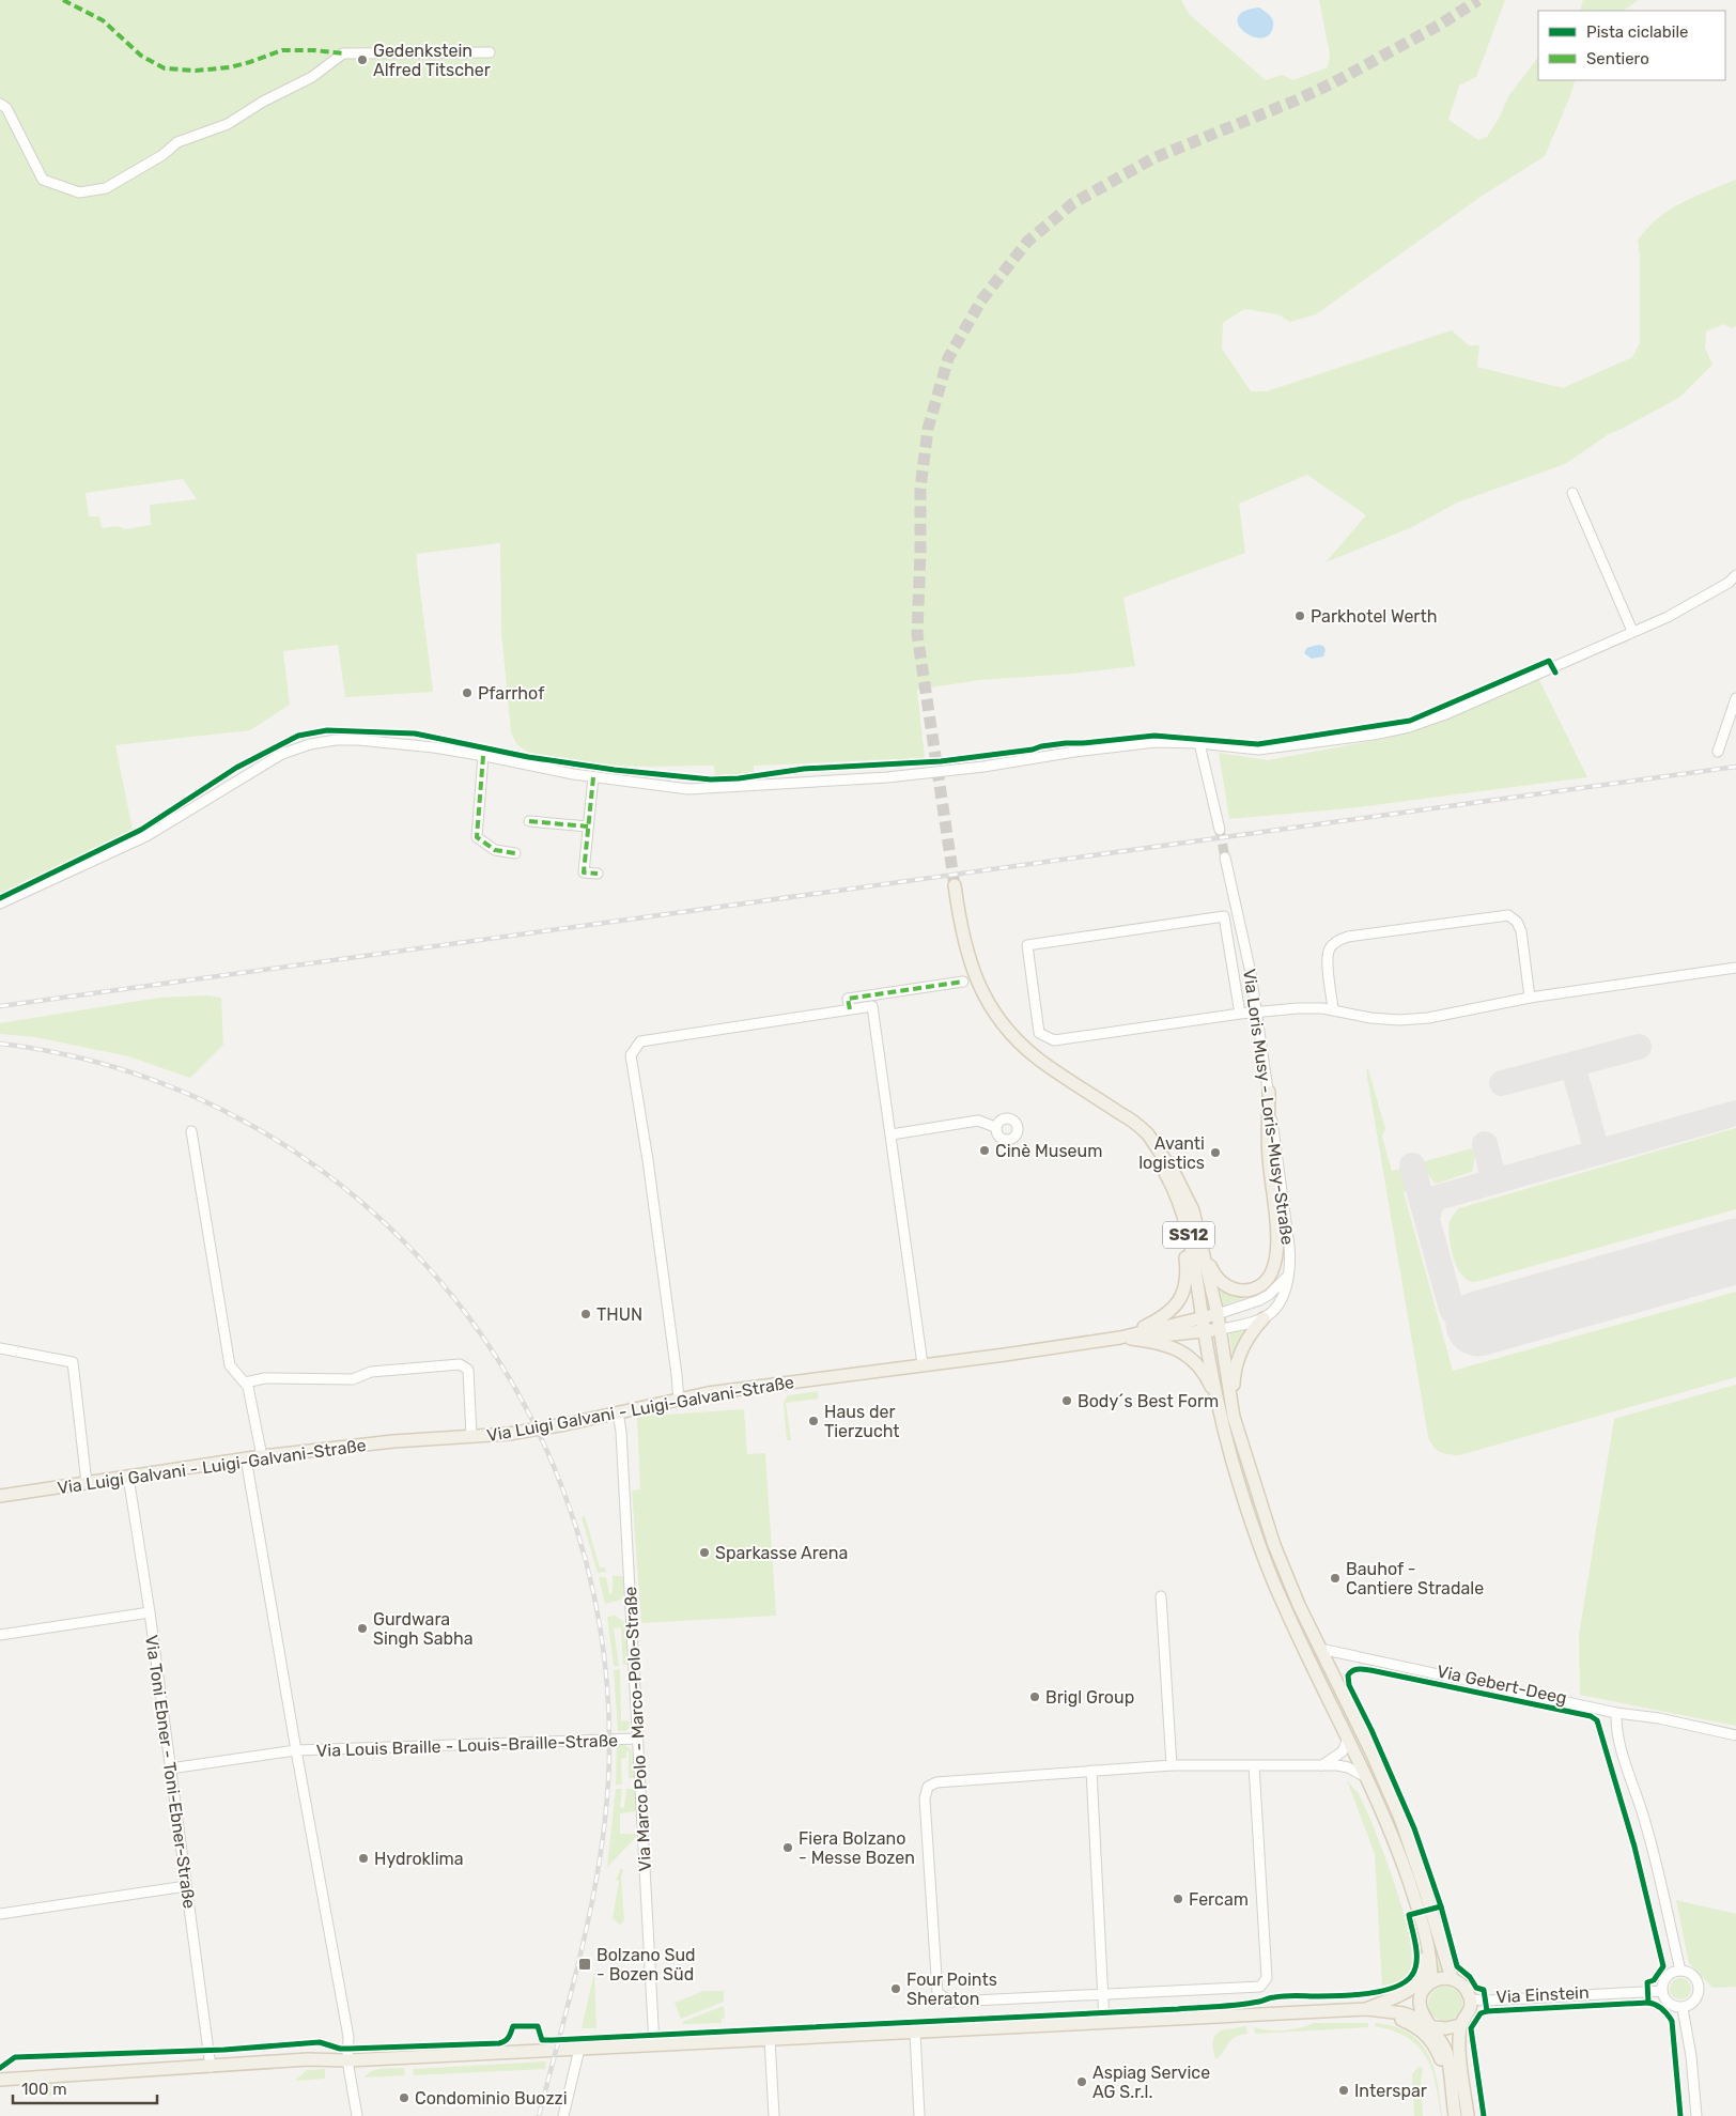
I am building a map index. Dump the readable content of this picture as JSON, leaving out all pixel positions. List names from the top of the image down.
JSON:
{
  "streets": {
    "main road": ["SS12", "Via Luigi Galvani - Luigi-Galvani-Straße"],
    "street": [
      "Via Loris Musy - Loris-Musy-Straße",
      "Via Marco Polo - Marco-Polo-Straße",
      "Via Louis Braille - Louis-Braille-Straße",
      "Via Toni Ebner - Toni-Ebner-Straße"
    ],
    "cycle path": ["Via Gebert-Deeg", "Via Einstein"]
  },
  "crossings": [
    ["Via Luigi Galvani - Luigi-Galvani-Straße", "Via Marco Polo - Marco-Polo-Straße"],
    ["Via Luigi Galvani - Luigi-Galvani-Straße", "Via Toni Ebner - Toni-Ebner-Straße"],
    ["Via Marco Polo - Marco-Polo-Straße", "Via Louis Braille - Louis-Braille-Straße"],
    ["Via Louis Braille - Louis-Braille-Straße", "Via Toni Ebner - Toni-Ebner-Straße"]
  ],
  "places": {
    "other": [
      "Gedenkstein Alfred Titscher",
      "Parkhotel Werth",
      "Pfarrhof",
      "Cinè Museum",
      "Avanti logistics",
      "THUN",
      "Body´s Best Form",
      "Haus der Tierzucht",
      "Sparkasse Arena",
      "Bauhof - Cantiere Stradale",
      "Gurdwara Singh Sabha",
      "Brigl Group",
      "Fiera Bolzano - Messe Bozen",
      "Hydroklima",
      "Fercam",
      "Four Points Sheraton",
      "Aspiag Service AG S.r.l.",
      "Interspar",
      "Condominio Buozzi"
    ],
    "transit": ["Bolzano Sud - Bozen Süd"]
  },
  "legend": ["Pista ciclabile", "Sentiero"],
  "scale_bar": "100 m"
}
